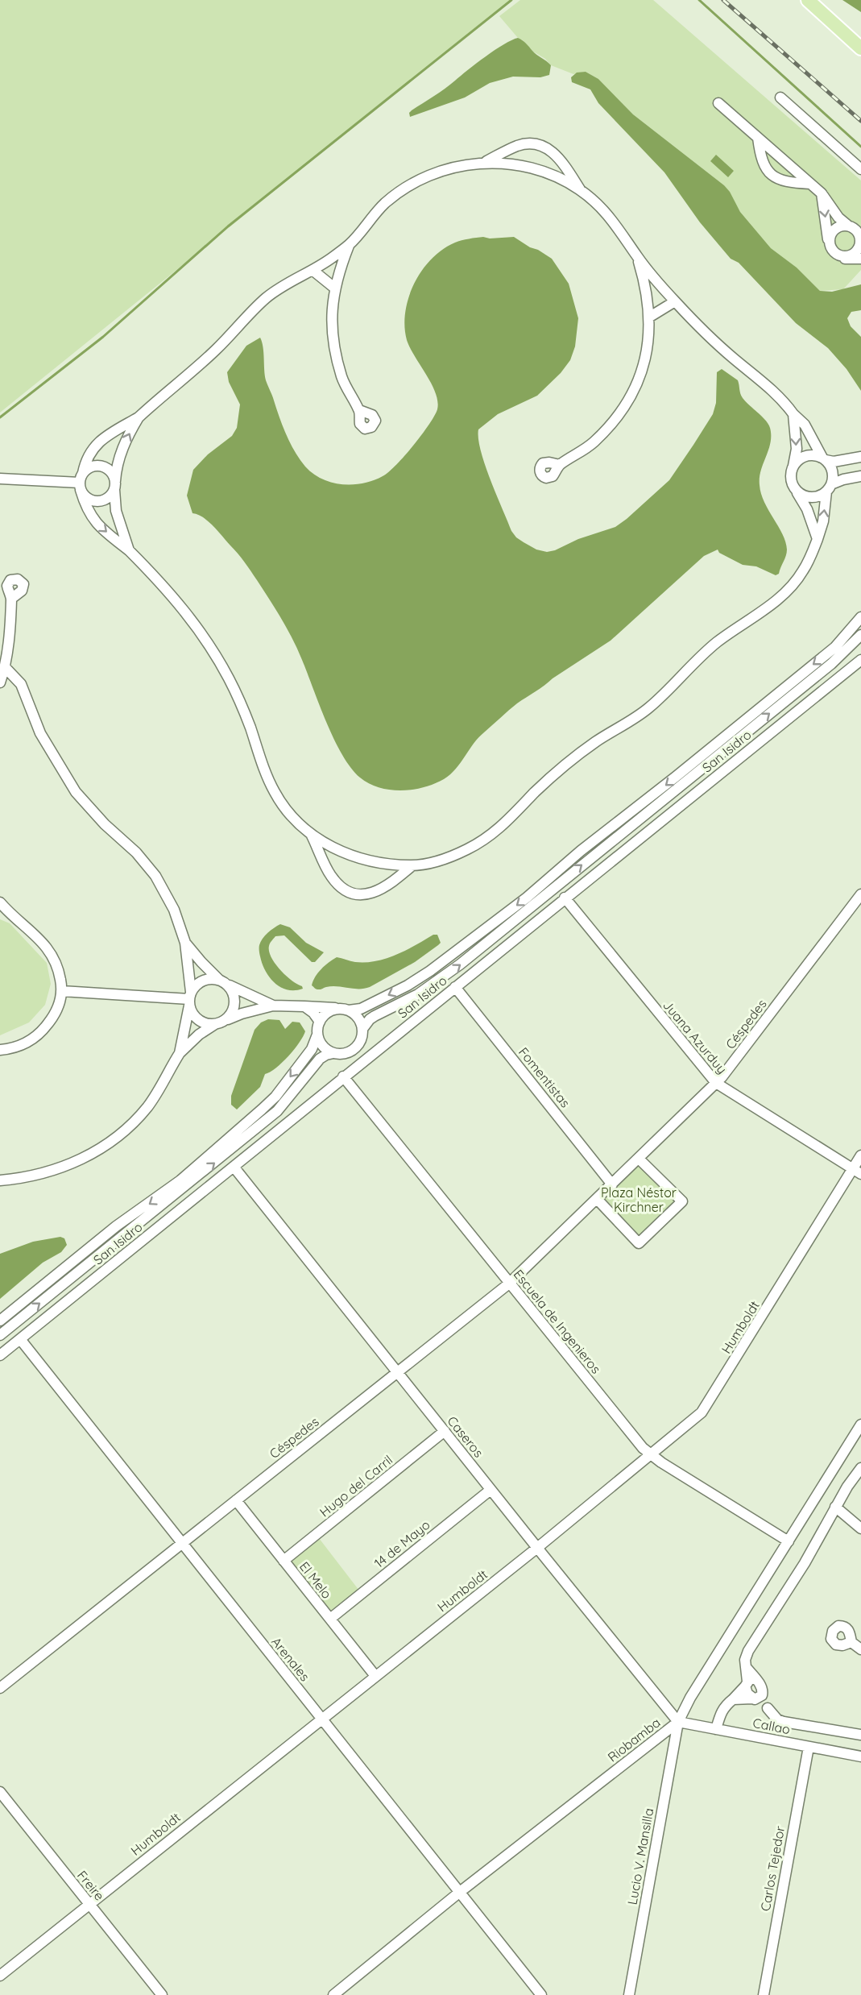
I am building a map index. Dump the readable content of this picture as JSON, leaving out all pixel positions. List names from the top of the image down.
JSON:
{
  "streets": {
    "street": [
      "San Isidro",
      "Céspedes",
      "Juana Azurduy",
      "Fomentistas",
      "Escuela de Ingenieros",
      "Humboldt",
      "Caseros",
      "Hugo del Carril",
      "14 de Mayo",
      "El Melo",
      "Arenales",
      "Callao",
      "Riobamba",
      "Lucio V. Mansilla",
      "Carlos Tejedor",
      "Freire"
    ]
  },
  "crossings": [
    ["San Isidro", "Juana Azurduy"],
    ["San Isidro", "Fomentistas"],
    ["San Isidro", "Escuela de Ingenieros"],
    ["San Isidro", "Caseros"],
    ["San Isidro", "Arenales"],
    ["Céspedes", "Juana Azurduy"],
    ["Céspedes", "Fomentistas"],
    ["Céspedes", "Escuela de Ingenieros"],
    ["Céspedes", "Caseros"],
    ["Céspedes", "El Melo"],
    ["Céspedes", "Arenales"],
    ["Juana Azurduy", "Humboldt"],
    ["Escuela de Ingenieros", "Humboldt"],
    ["Escuela de Ingenieros", "Riobamba"],
    ["Humboldt", "Caseros"],
    ["Humboldt", "El Melo"],
    ["Humboldt", "Arenales"],
    ["Humboldt", "Freire"],
    ["Caseros", "Hugo del Carril"],
    ["Caseros", "14 de Mayo"],
    ["Caseros", "Callao"],
    ["Caseros", "Riobamba"],
    ["Caseros", "Lucio V. Mansilla"],
    ["Hugo del Carril", "El Melo"],
    ["14 de Mayo", "El Melo"],
    ["Arenales", "Riobamba"],
    ["Callao", "Riobamba"],
    ["Callao", "Lucio V. Mansilla"],
    ["Callao", "Carlos Tejedor"],
    ["Riobamba", "Lucio V. Mansilla"]
  ],
  "parks": ["Plaza Néstor Kirchner"]
}
